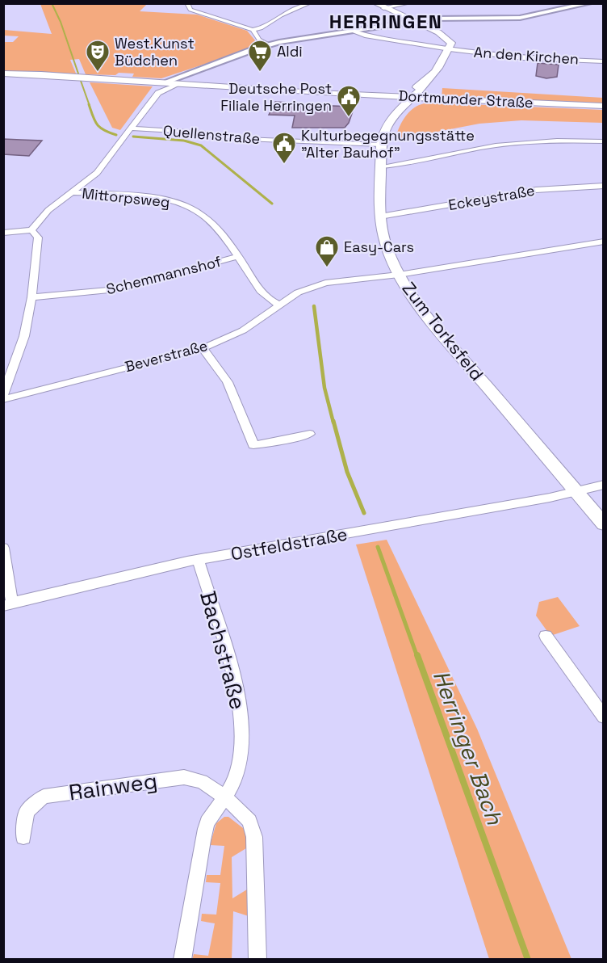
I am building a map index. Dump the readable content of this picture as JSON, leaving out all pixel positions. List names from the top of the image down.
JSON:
{
  "streets": {
    "main road": ["Dortmunder Straße", "Zum Torksfeld"],
    "street": [
      "An den Kirchen",
      "Quellenstraße",
      "Mittorpsweg",
      "Eckeystraße",
      "Schemmannshof",
      "Beverstraße",
      "Ostfeldstraße",
      "Bachstraße",
      "Rainweg"
    ]
  },
  "crossings": [
    ["Dortmunder Straße", "Zum Torksfeld"],
    ["Quellenstraße", "Zum Torksfeld"],
    ["Mittorpsweg", "Schemmannshof"],
    ["Mittorpsweg", "Beverstraße"],
    ["Eckeystraße", "Zum Torksfeld"],
    ["Zum Torksfeld", "Beverstraße"],
    ["Zum Torksfeld", "Ostfeldstraße"],
    ["Ostfeldstraße", "Bachstraße"],
    ["Bachstraße", "Rainweg"]
  ],
  "districts": ["HERRINGEN"],
  "water": ["Herringer Bach"],
  "places": {
    "theatre": ["West.Kunst Büdchen"],
    "supermarket": ["Aldi"],
    "public building": ["Deutsche Post Filiale Herringen", "Kulturbegegnungsstätte \"Alter Bauhof\""],
    "shop": ["Easy-Cars"]
  }
}
